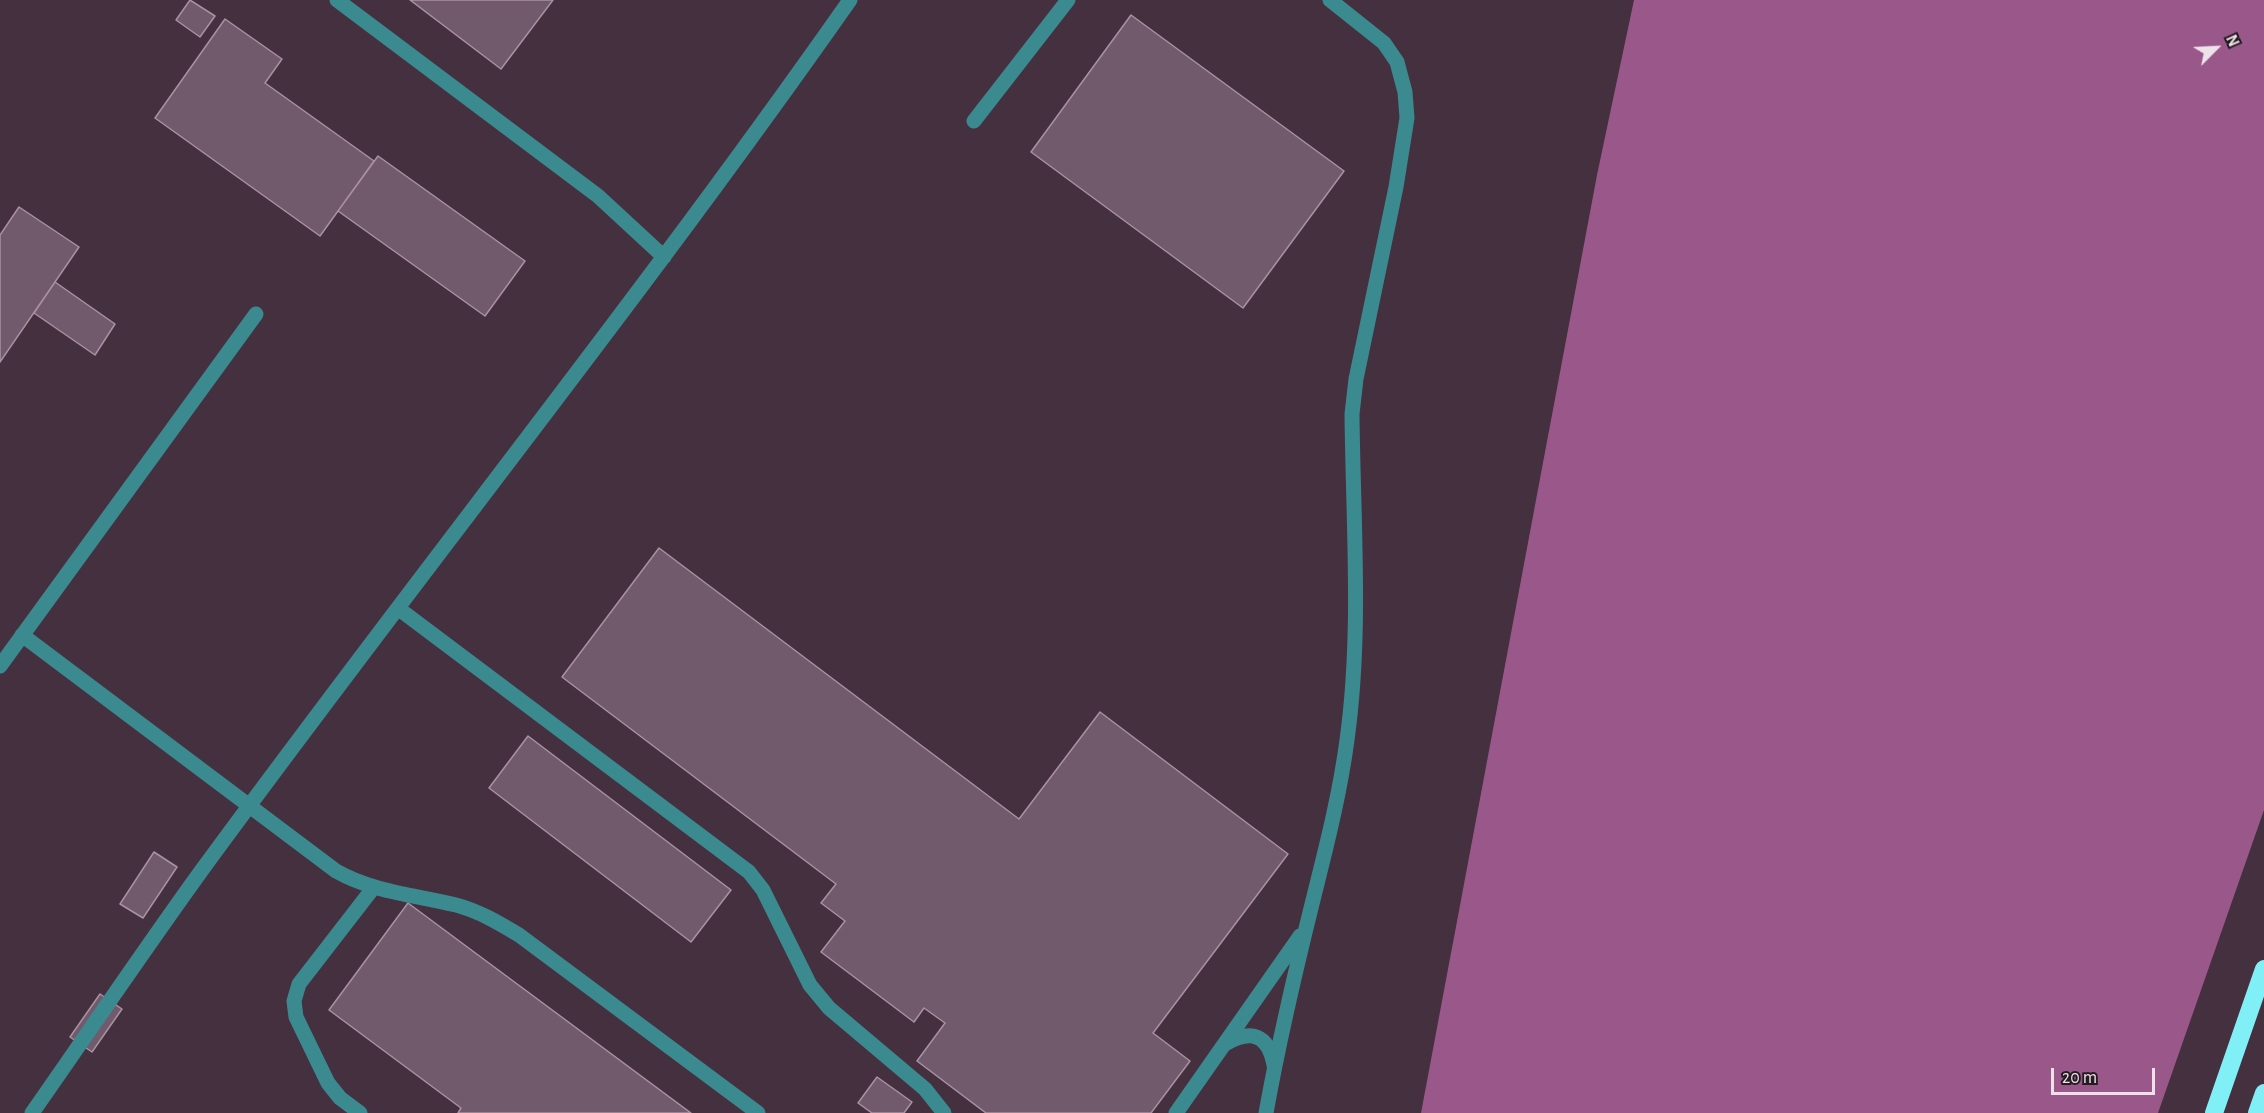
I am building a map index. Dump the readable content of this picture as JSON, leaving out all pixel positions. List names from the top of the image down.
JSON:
{
  "scale_bar": "20 m",
  "north": "top right"
}
